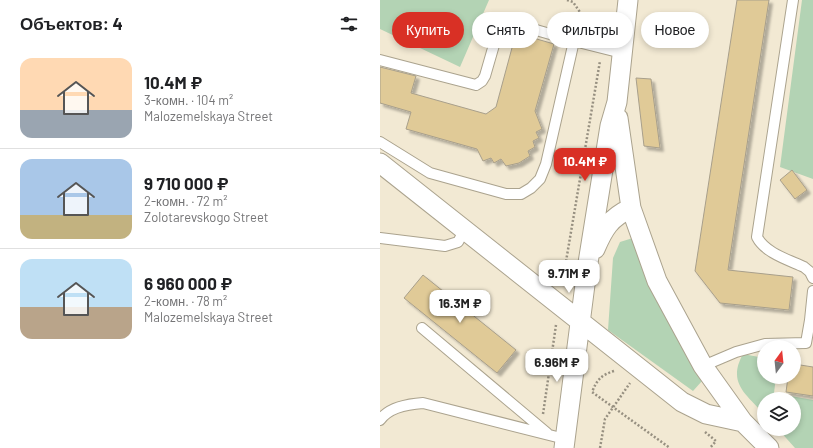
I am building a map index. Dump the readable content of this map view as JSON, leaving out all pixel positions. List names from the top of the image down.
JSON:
{
  "north": "top",
  "page": {
    "heading": "Объектов: 4",
    "chip": [
      "Купить",
      "Снять",
      "Фильтры",
      "Новое"
    ],
    "list": [
      {
        "name": "10.4M ₽",
        "note": "3-комн. · 104 m² · Malozemelskaya Street"
      },
      {
        "name": "9 710 000 ₽",
        "note": "2-комн. · 72 m² · Zolotarevskogo Street"
      },
      {
        "name": "6 960 000 ₽",
        "note": "2-комн. · 78 m² · Malozemelskaya Street"
      }
    ],
    "price": [
      "10.4M ₽",
      "9.71M ₽",
      "16.3M ₽",
      "6.96M ₽"
    ]
  }
}
